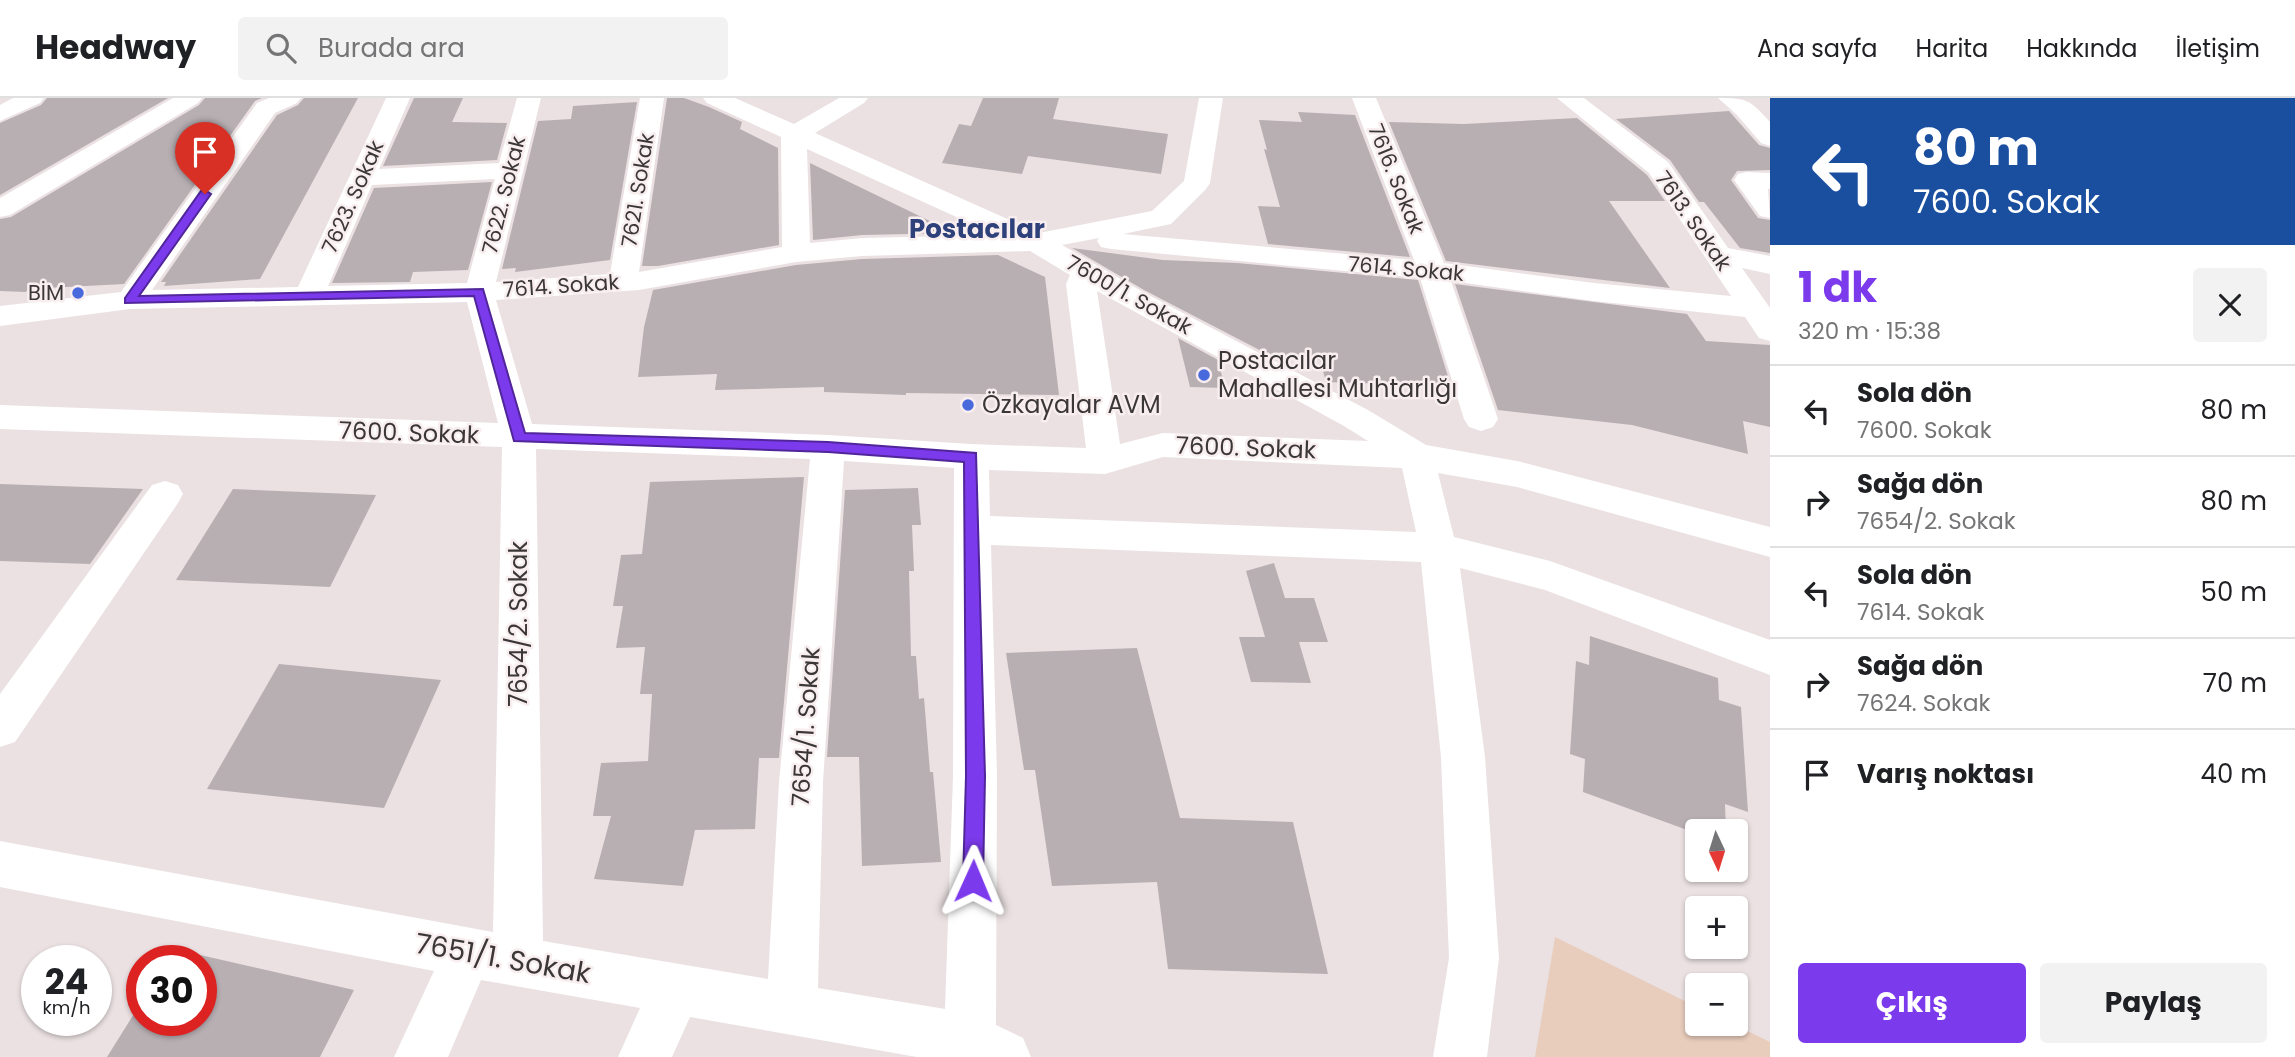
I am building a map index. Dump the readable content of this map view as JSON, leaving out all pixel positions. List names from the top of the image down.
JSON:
{
  "streets": {
    "street": [
      "7616. Sokak",
      "7621. Sokak",
      "7622. Sokak",
      "7623. Sokak",
      "7613. Sokak",
      "7614. Sokak",
      "7600/1. Sokak",
      "7600. Sokak",
      "7654/2. Sokak",
      "7654/1. Sokak",
      "7651/1. Sokak"
    ]
  },
  "crossings": [
    ["7616. Sokak", "7614. Sokak"],
    ["7621. Sokak", "7614. Sokak"],
    ["7622. Sokak", "7614. Sokak"],
    ["7622. Sokak", "7654/2. Sokak"],
    ["7623. Sokak", "7614. Sokak"],
    ["7613. Sokak", "7614. Sokak"],
    ["7614. Sokak", "7600/1. Sokak"],
    ["7614. Sokak", "7654/2. Sokak"],
    ["7600/1. Sokak", "7600. Sokak"],
    ["7600. Sokak", "7654/2. Sokak"],
    ["7600. Sokak", "7654/1. Sokak"],
    ["7654/2. Sokak", "7651/1. Sokak"],
    ["7654/1. Sokak", "7651/1. Sokak"]
  ],
  "districts": ["Postacılar"],
  "places": ["BİM", "Postacılar Mahallesi Muhtarlığı", "Özkayalar AVM"],
  "north": "bottom",
  "page": {
    "header": "Headway",
    "search": "Burada ara",
    "nav": [
      "Ana sayfa",
      "Harita",
      "Hakkında",
      "İletişim"
    ],
    "turn": ["80 m", "7600. Sokak"],
    "heading": ["1 dk", "320 m · 15:38"],
    "list": [
      {
        "name": "Sola dön",
        "note": "7600. Sokak",
        "value": "80 m"
      },
      {
        "name": "Sağa dön",
        "note": "7654/2. Sokak",
        "value": "80 m"
      },
      {
        "name": "Sola dön",
        "note": "7614. Sokak",
        "value": "50 m"
      },
      {
        "name": "Sağa dön",
        "note": "7624. Sokak",
        "value": "70 m"
      },
      {
        "name": "Varış noktası",
        "value": "40 m"
      }
    ],
    "map_buttons": ["+", "−"],
    "speed": "24 km/h",
    "limit": "30",
    "buttons": ["Çıkış", "Paylaş"]
  }
}
